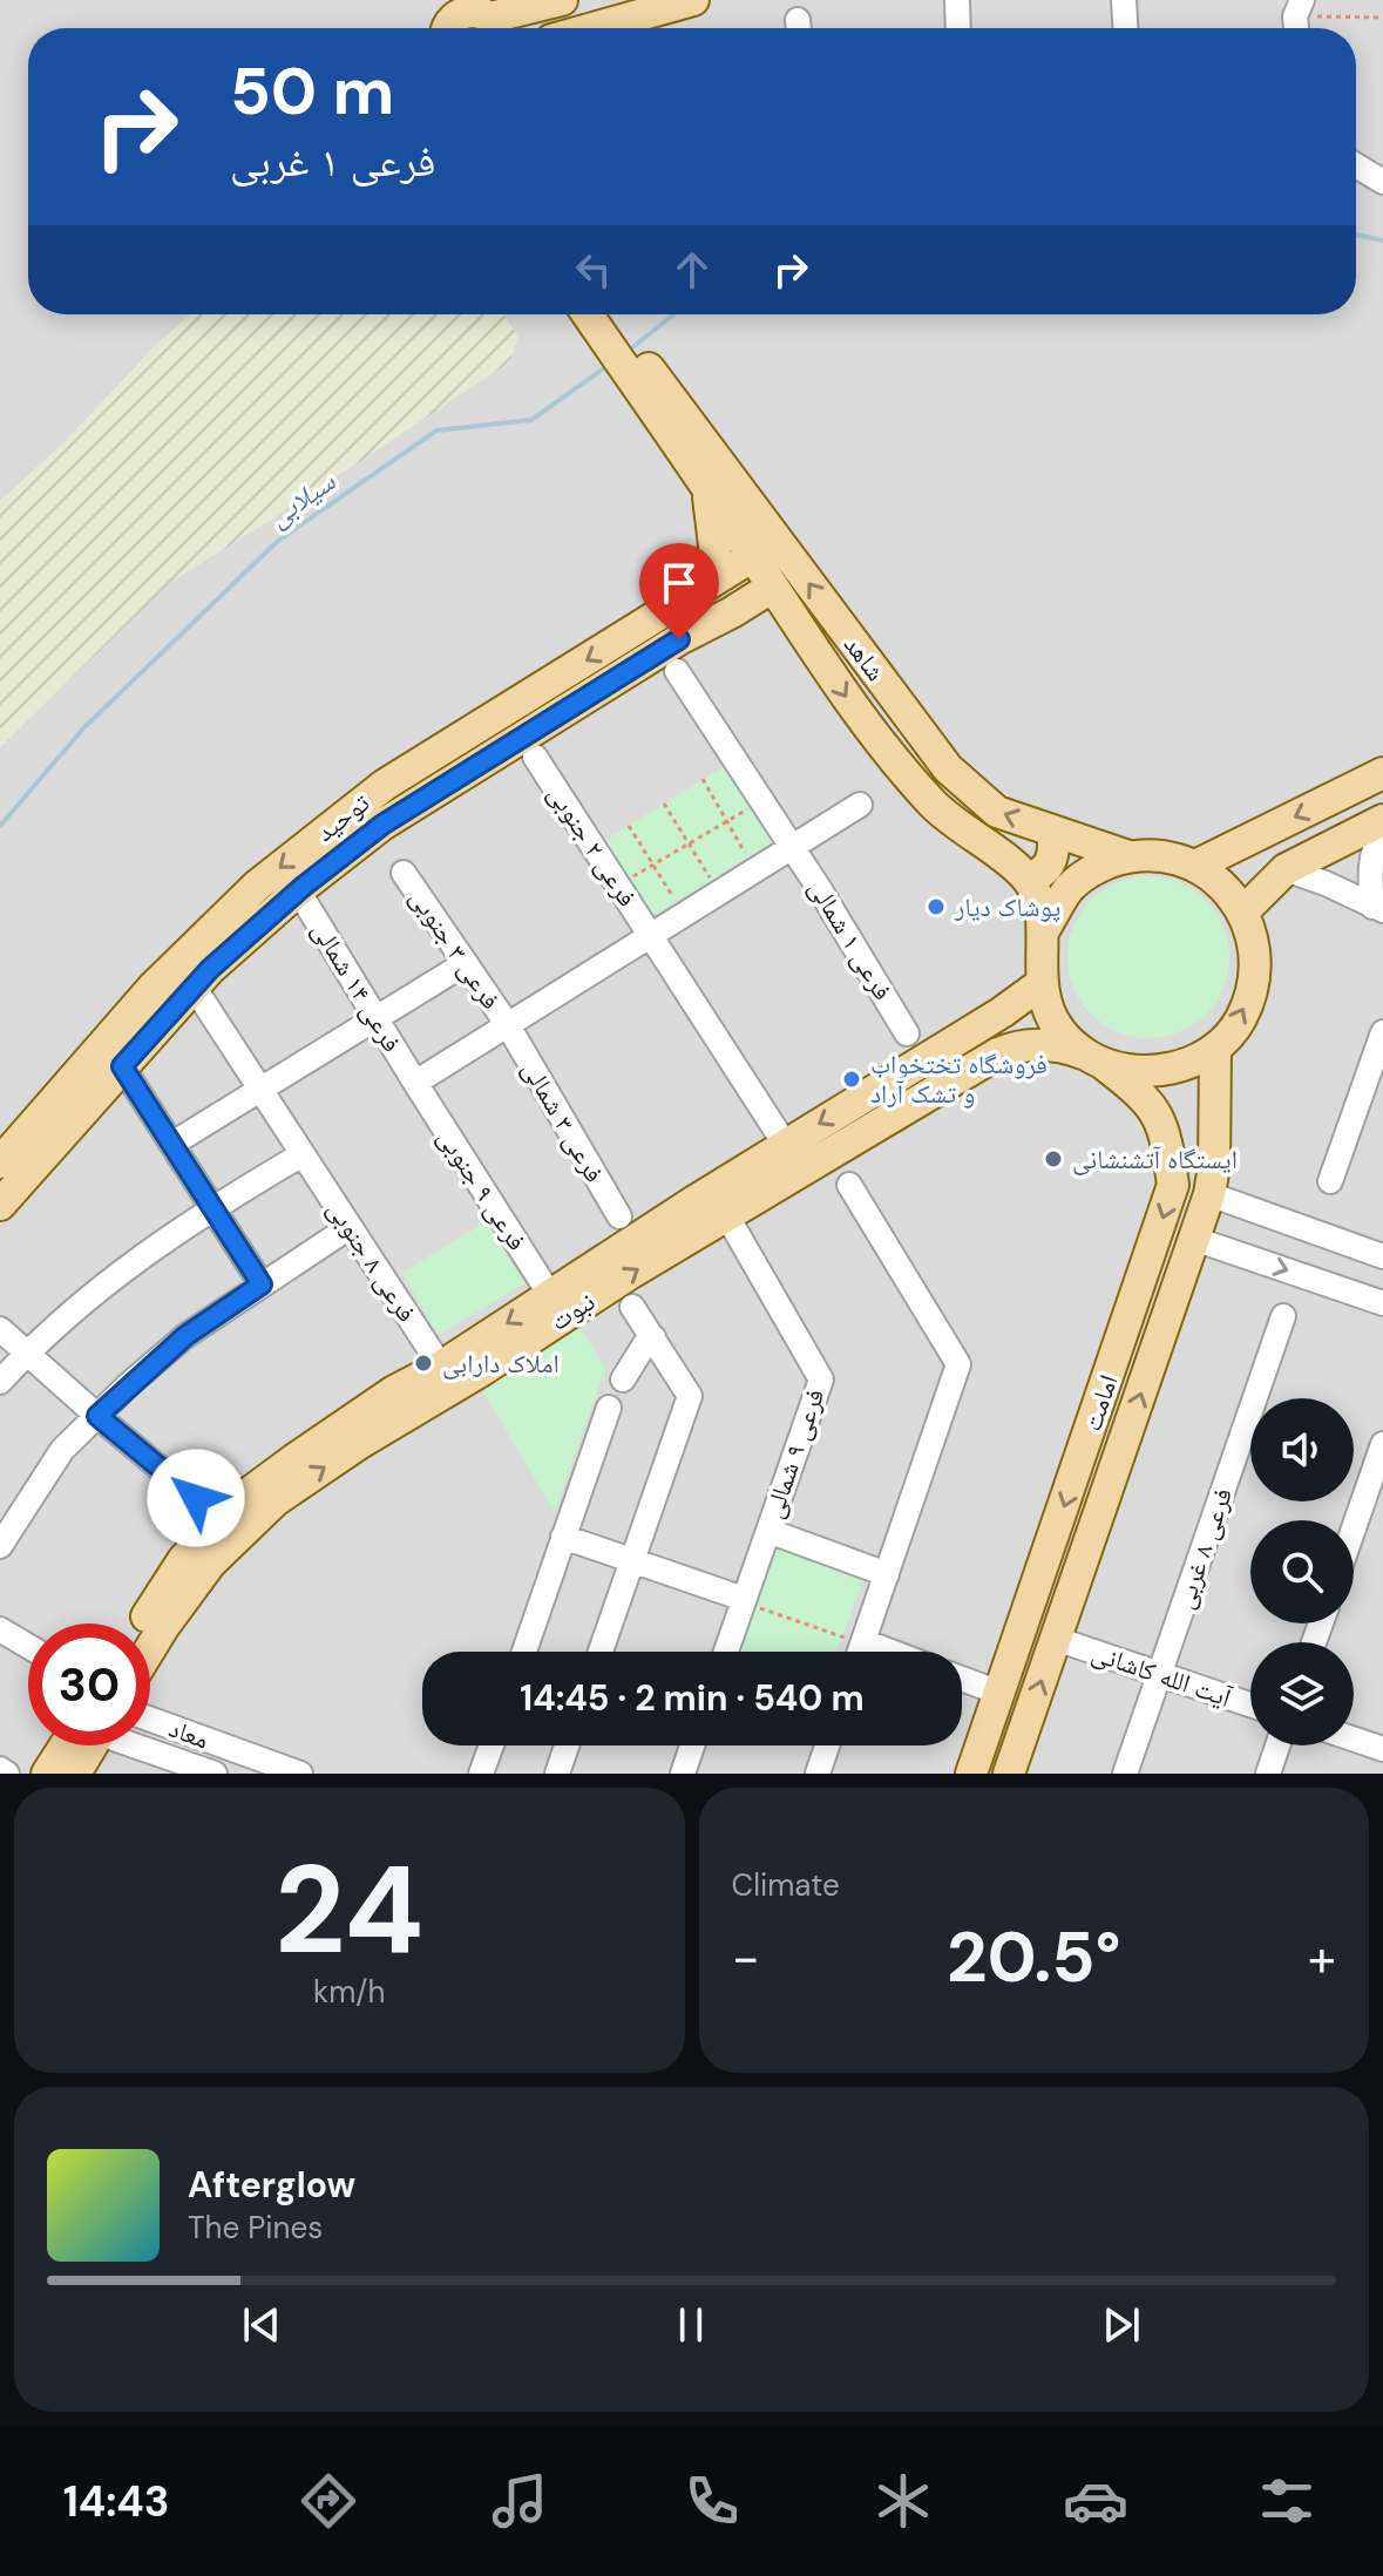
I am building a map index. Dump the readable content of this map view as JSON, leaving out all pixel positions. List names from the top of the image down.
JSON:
{
  "streets": {
    "main road": [
      "شاهد",
      "توحید",
      "نبوت",
      "امامت"
    ],
    "street": [
      "فرعی ۲ جنوبی",
      "فرعی ۱ شمالی",
      "فرعی ۳ جنوبی",
      "فرعی ۱۴ شمالی",
      "فرعی ۳ شمالی",
      "فرعی ۹ جنوبی",
      "فرعی ۸ جنوبی",
      "فرعی ۹ شمالی",
      "فرعی ۸ غربی",
      "آیت الله کاشانی",
      "معاد"
    ]
  },
  "crossings": [
    ["شاهد", "توحید"],
    ["توحید", "فرعی ۱۴ شمالی"],
    ["توحید", "فرعی ۸ جنوبی"],
    ["فرعی ۲ جنوبی", "نبوت"],
    ["فرعی ۳ جنوبی", "فرعی ۳ شمالی"],
    ["فرعی ۱۴ شمالی", "فرعی ۹ جنوبی"],
    ["فرعی ۹ جنوبی", "نبوت"],
    ["فرعی ۸ جنوبی", "نبوت"],
    ["نبوت", "فرعی ۹ شمالی"],
    ["امامت", "آیت الله کاشانی"],
    ["فرعی ۸ غربی", "آیت الله کاشانی"]
  ],
  "water": ["سیلابی"],
  "places": [
    "پوشاک دیار",
    "فروشگاه تختخواب و تشک آراد",
    "ایستگاه آتشنشانی",
    "املاک دارابی"
  ],
  "page": {
    "turn": ["50 m", "فرعی ۱ غربی"],
    "limit": "30",
    "trip": "14:45 · 2 min · 540 m",
    "tile": [
      ["24", "km/h"],
      "Climate"
    ],
    "heat": ["−", "20.5°", "+"],
    "song": ["Afterglow", "The Pines"],
    "tabs": "14:43"
  }
}
